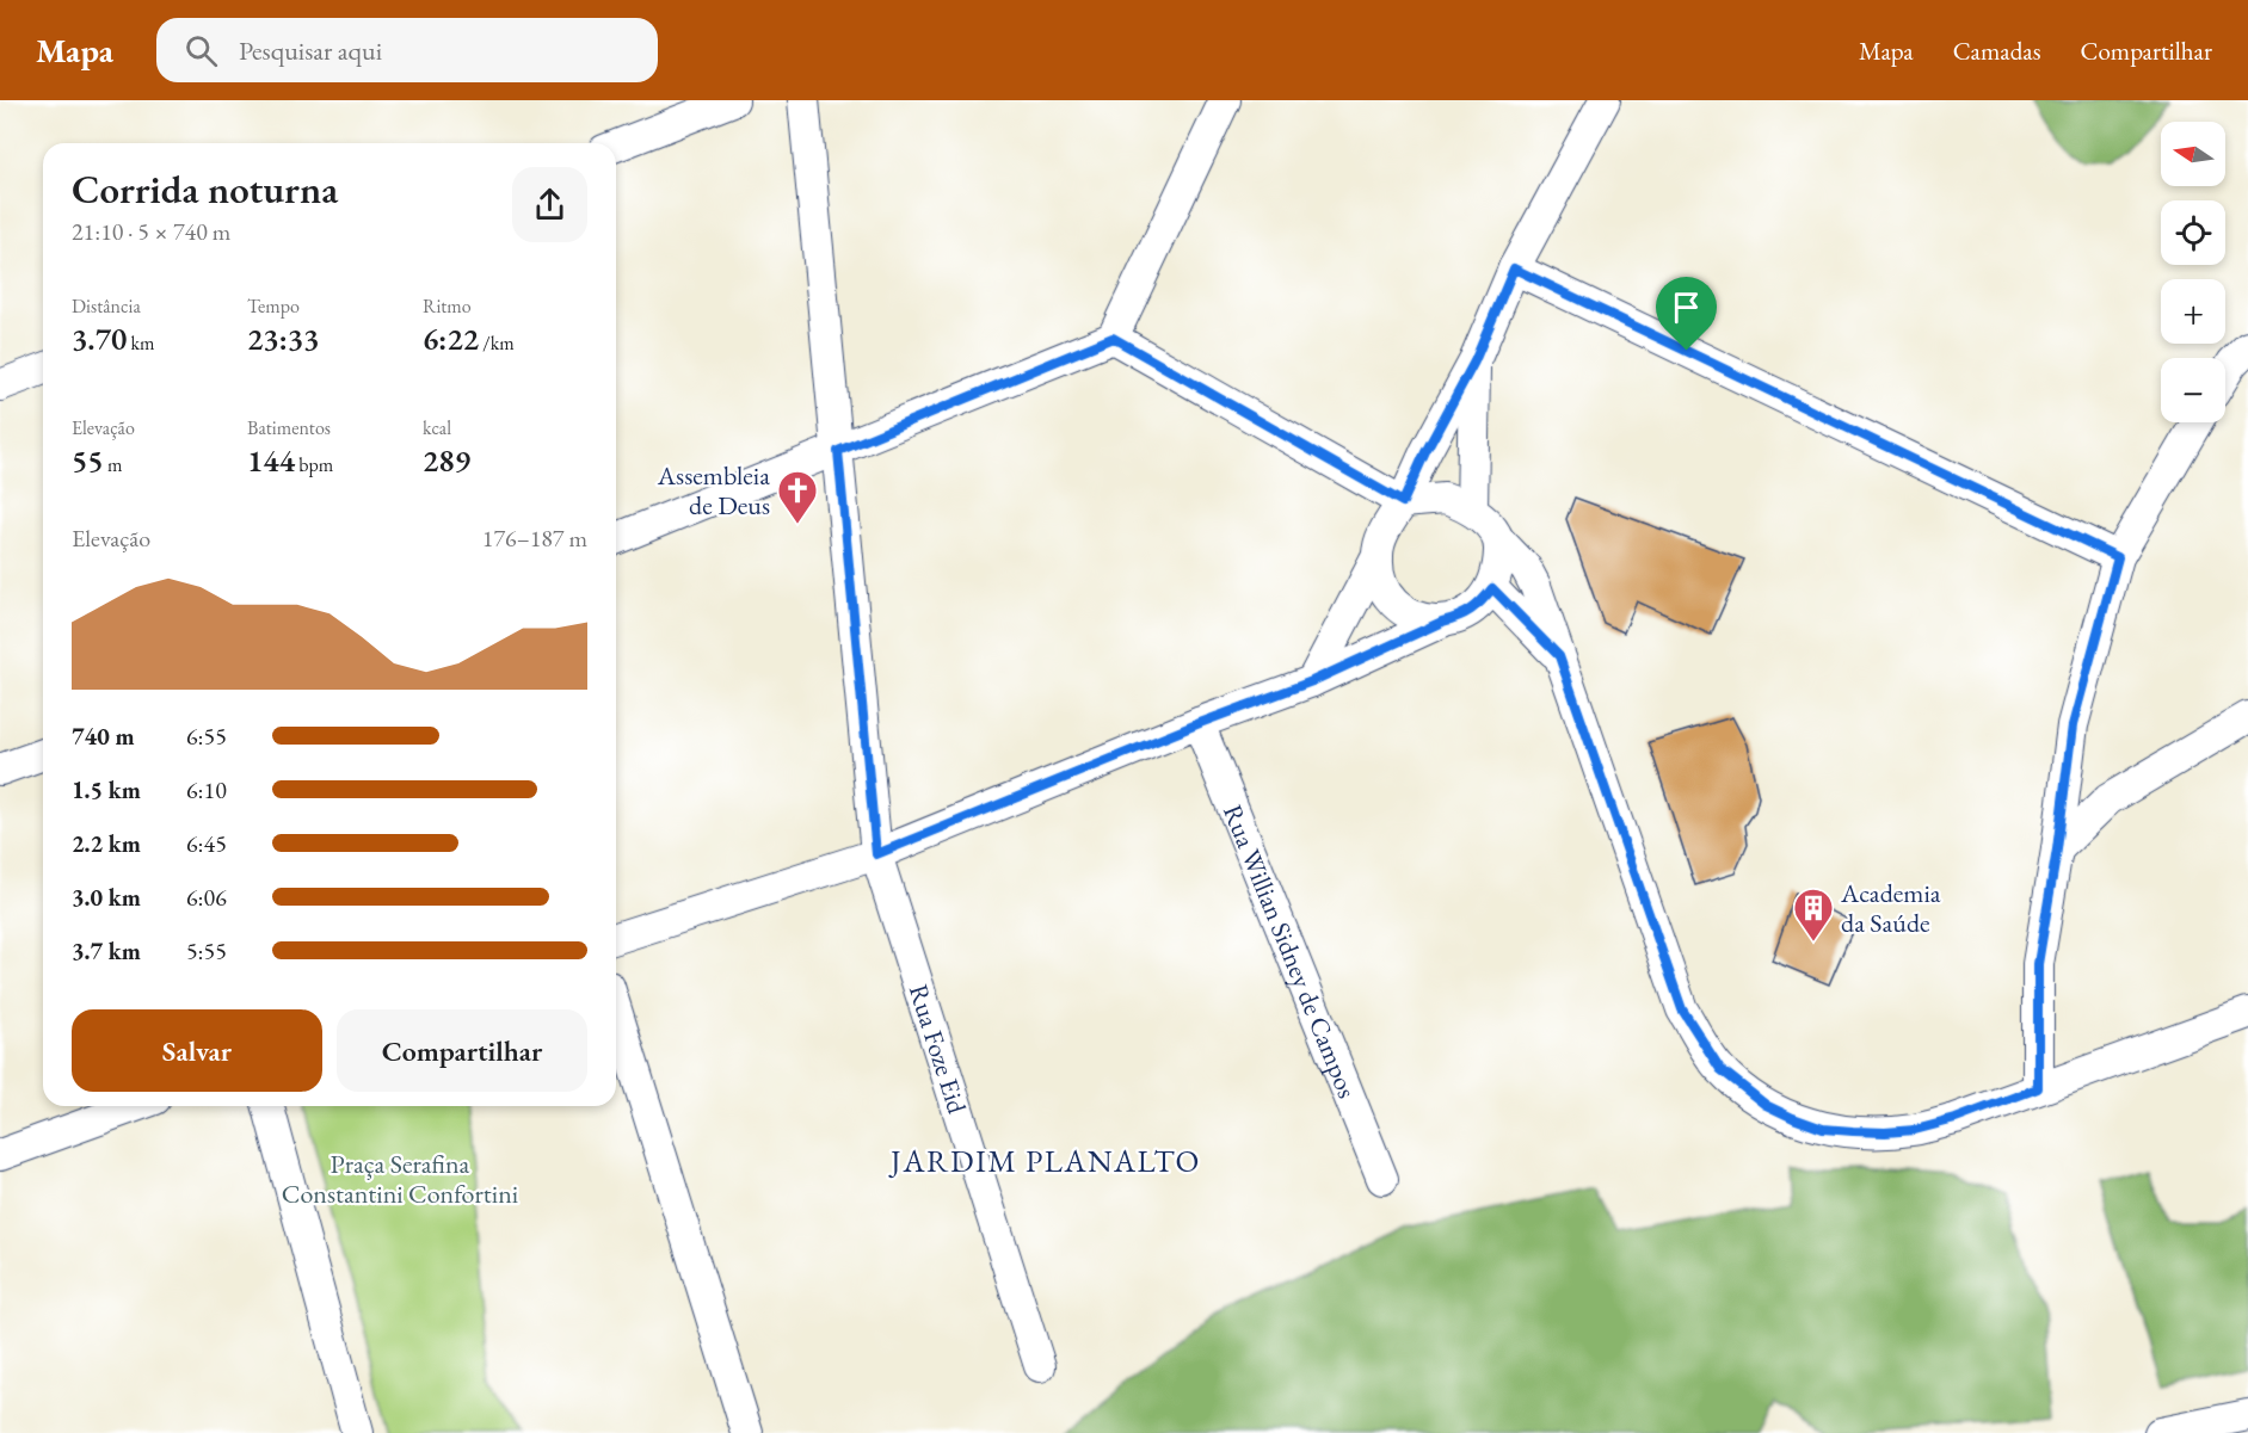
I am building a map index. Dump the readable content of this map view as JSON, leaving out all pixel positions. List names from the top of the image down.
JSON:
{
  "streets": {
    "street": ["Rua Willian Sidney de Campos", "Rua Foze Eid"]
  },
  "districts": ["JARDIM PLANALTO"],
  "parks": ["Praça Serafina Constantini Confortini"],
  "places": {
    "church": ["Assembleia de Deus"],
    "building": ["Academia da Saúde"]
  },
  "north": "left",
  "page": {
    "header": "Mapa",
    "search": "Pesquisar aqui",
    "nav": ["Mapa", "Camadas", "Compartilhar"],
    "map_buttons": ["+", "−"],
    "heading": ["Corrida noturna", "21:10 · 5 × 740 m"],
    "stats": [
      ["Distância", "3.70 km"],
      ["Tempo", "23:33"],
      ["Ritmo", "6:22 /km"],
      ["Elevação", "55 m"],
      ["Batimentos", "144 bpm"],
      ["kcal", "289"]
    ],
    "chart": ["Elevação", "176–187 m"],
    "list": [
      {
        "name": "740 m",
        "note": "6:55"
      },
      {
        "name": "1.5 km",
        "note": "6:10"
      },
      {
        "name": "2.2 km",
        "note": "6:45"
      },
      {
        "name": "3.0 km",
        "note": "6:06"
      },
      {
        "name": "3.7 km",
        "note": "5:55"
      }
    ],
    "buttons": ["Salvar", "Compartilhar"]
  }
}
